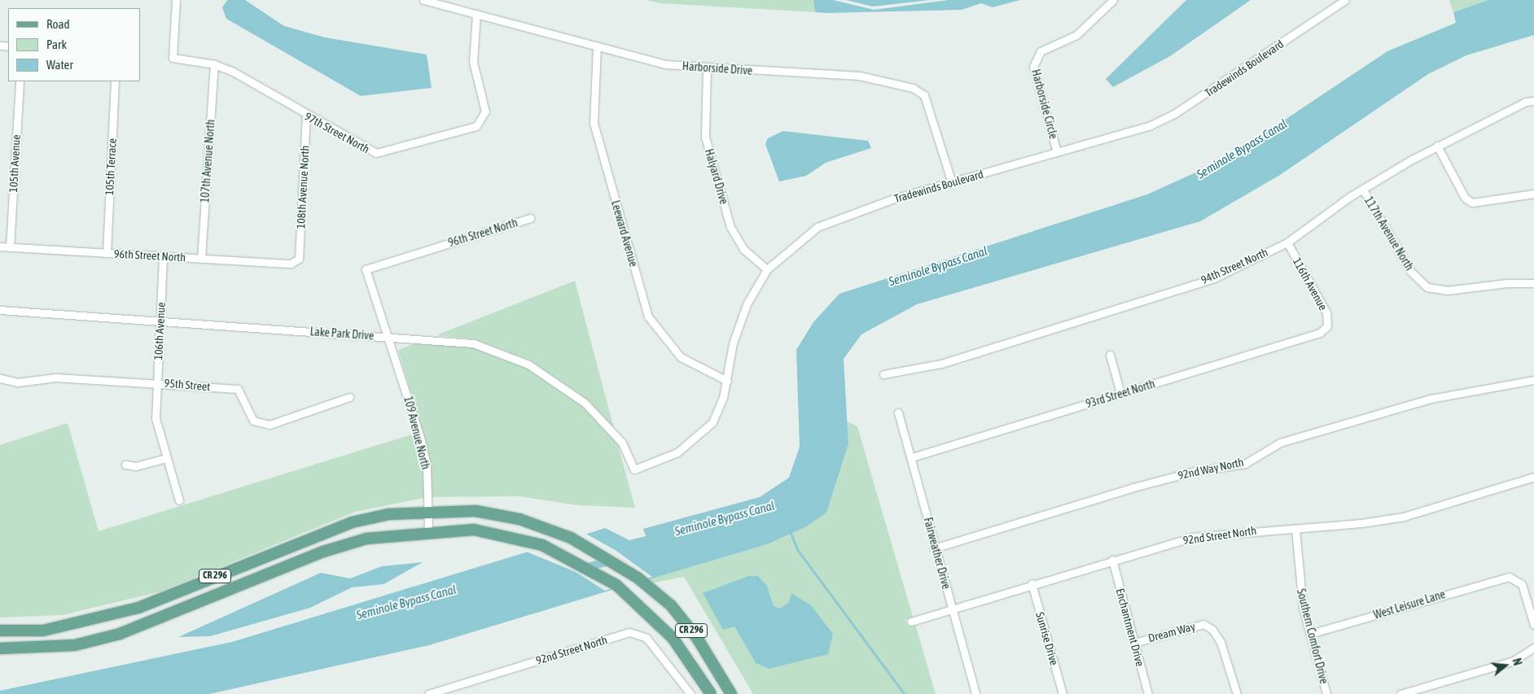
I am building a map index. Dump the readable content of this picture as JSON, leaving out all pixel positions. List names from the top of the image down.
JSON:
{
  "streets": {
    "main road": ["CR 296"],
    "street": [
      "Harborside Drive",
      "Tradewinds Boulevard",
      "Harborside Circle",
      "97th Street North",
      "107th Avenue North",
      "105th Avenue",
      "105th Terrace",
      "Halyard Drive",
      "108th Avenue North",
      "96th Street North",
      "Leeward Avenue",
      "117th Avenue North",
      "94th Street North",
      "116th Avenue",
      "106th Avenue",
      "Lake Park Drive",
      "95th Street",
      "93rd Street North",
      "109 Avenue North",
      "92nd Way North",
      "92nd Street North",
      "Fairweather Drive",
      "West Leisure Lane",
      "Enchantment Drive",
      "Dream Way",
      "Southern Comfort Drive",
      "Sunrise Drive"
    ]
  },
  "crossings": [
    ["Harborside Drive", "Tradewinds Boulevard"],
    ["Harborside Drive", "97th Street North"],
    ["Harborside Drive", "Halyard Drive"],
    ["Harborside Drive", "Leeward Avenue"],
    ["Tradewinds Boulevard", "Harborside Circle"],
    ["Tradewinds Boulevard", "Halyard Drive"],
    ["Tradewinds Boulevard", "Leeward Avenue"],
    ["Tradewinds Boulevard", "Lake Park Drive"],
    ["97th Street North", "107th Avenue North"],
    ["97th Street North", "108th Avenue North"],
    ["107th Avenue North", "96th Street North"],
    ["105th Avenue", "96th Street North"],
    ["105th Terrace", "96th Street North"],
    ["108th Avenue North", "96th Street North"],
    ["96th Street North", "106th Avenue"],
    ["96th Street North", "109 Avenue North"],
    ["117th Avenue North", "94th Street North"],
    ["94th Street North", "116th Avenue"],
    ["116th Avenue", "93rd Street North"],
    ["106th Avenue", "Lake Park Drive"],
    ["106th Avenue", "95th Street"],
    ["Lake Park Drive", "109 Avenue North"],
    ["93rd Street North", "Fairweather Drive"],
    ["109 Avenue North", "CR 296"],
    ["92nd Way North", "Fairweather Drive"],
    ["92nd Street North", "Fairweather Drive"],
    ["92nd Street North", "Enchantment Drive"],
    ["92nd Street North", "Southern Comfort Drive"],
    ["92nd Street North", "Sunrise Drive"],
    ["West Leisure Lane", "Southern Comfort Drive"],
    ["Enchantment Drive", "Dream Way"]
  ],
  "water": ["Seminole Bypass Canal"],
  "legend": ["Road", "Park", "Water"],
  "north": "right"
}
